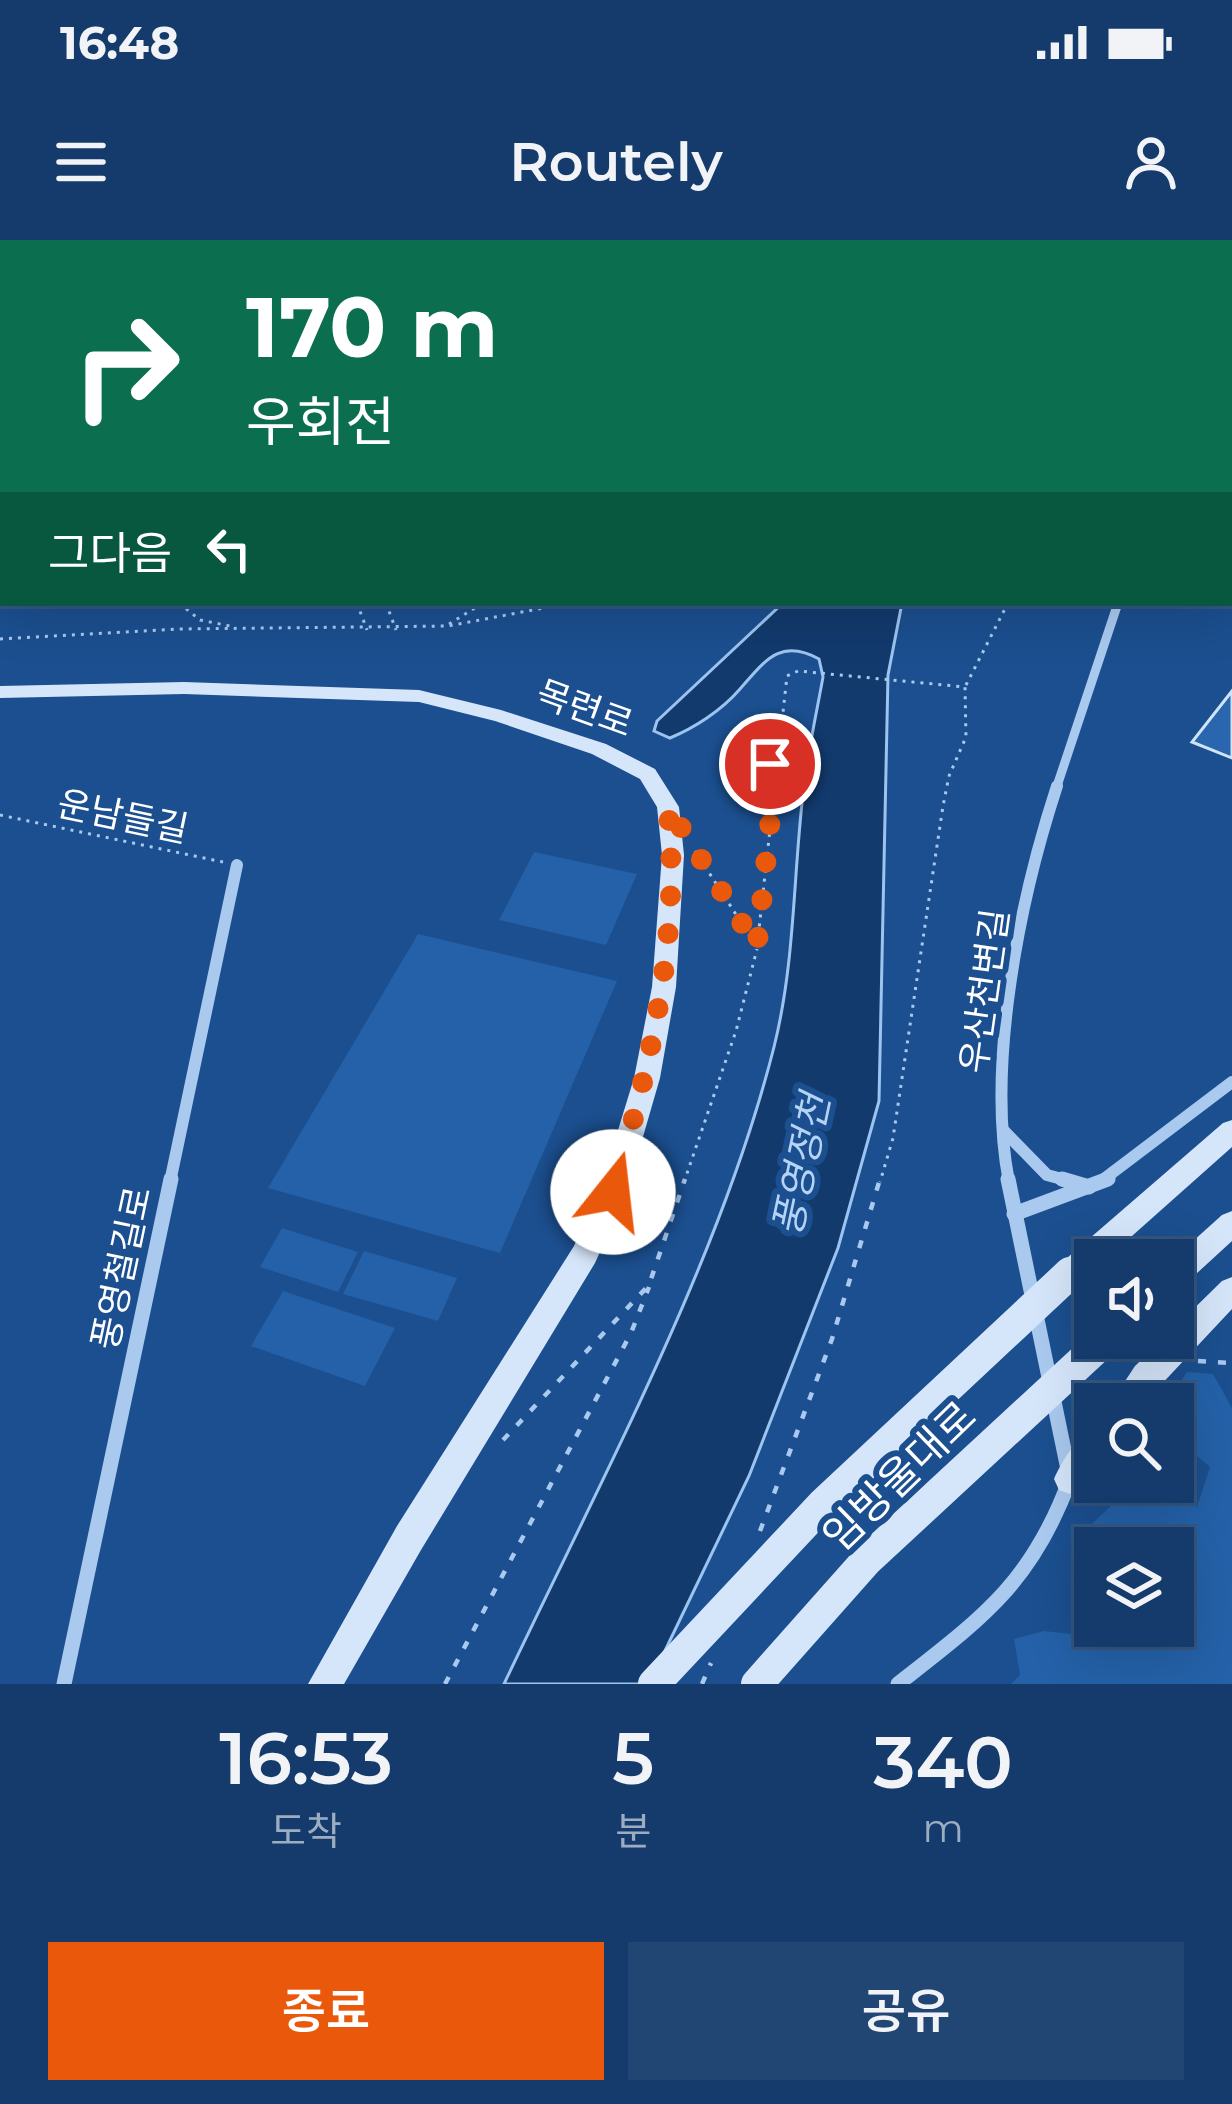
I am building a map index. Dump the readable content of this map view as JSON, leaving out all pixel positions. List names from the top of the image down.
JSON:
{
  "streets": {
    "street": [
      "목련로",
      "우산천변길",
      "풍영철길로",
      "임방울대로"
    ],
    "path": ["운남들길"]
  },
  "crossings": [
    ["운남들길", "풍영철길로"]
  ],
  "water": ["풍영정천"],
  "page": {
    "status": "16:48",
    "header": "Routely",
    "turn": ["170 m", "우회전"],
    "then": "그다음",
    "eta": [
      "16:53",
      "도착",
      "5",
      "분",
      "340",
      "m"
    ],
    "buttons": ["종료", "공유"]
  }
}
